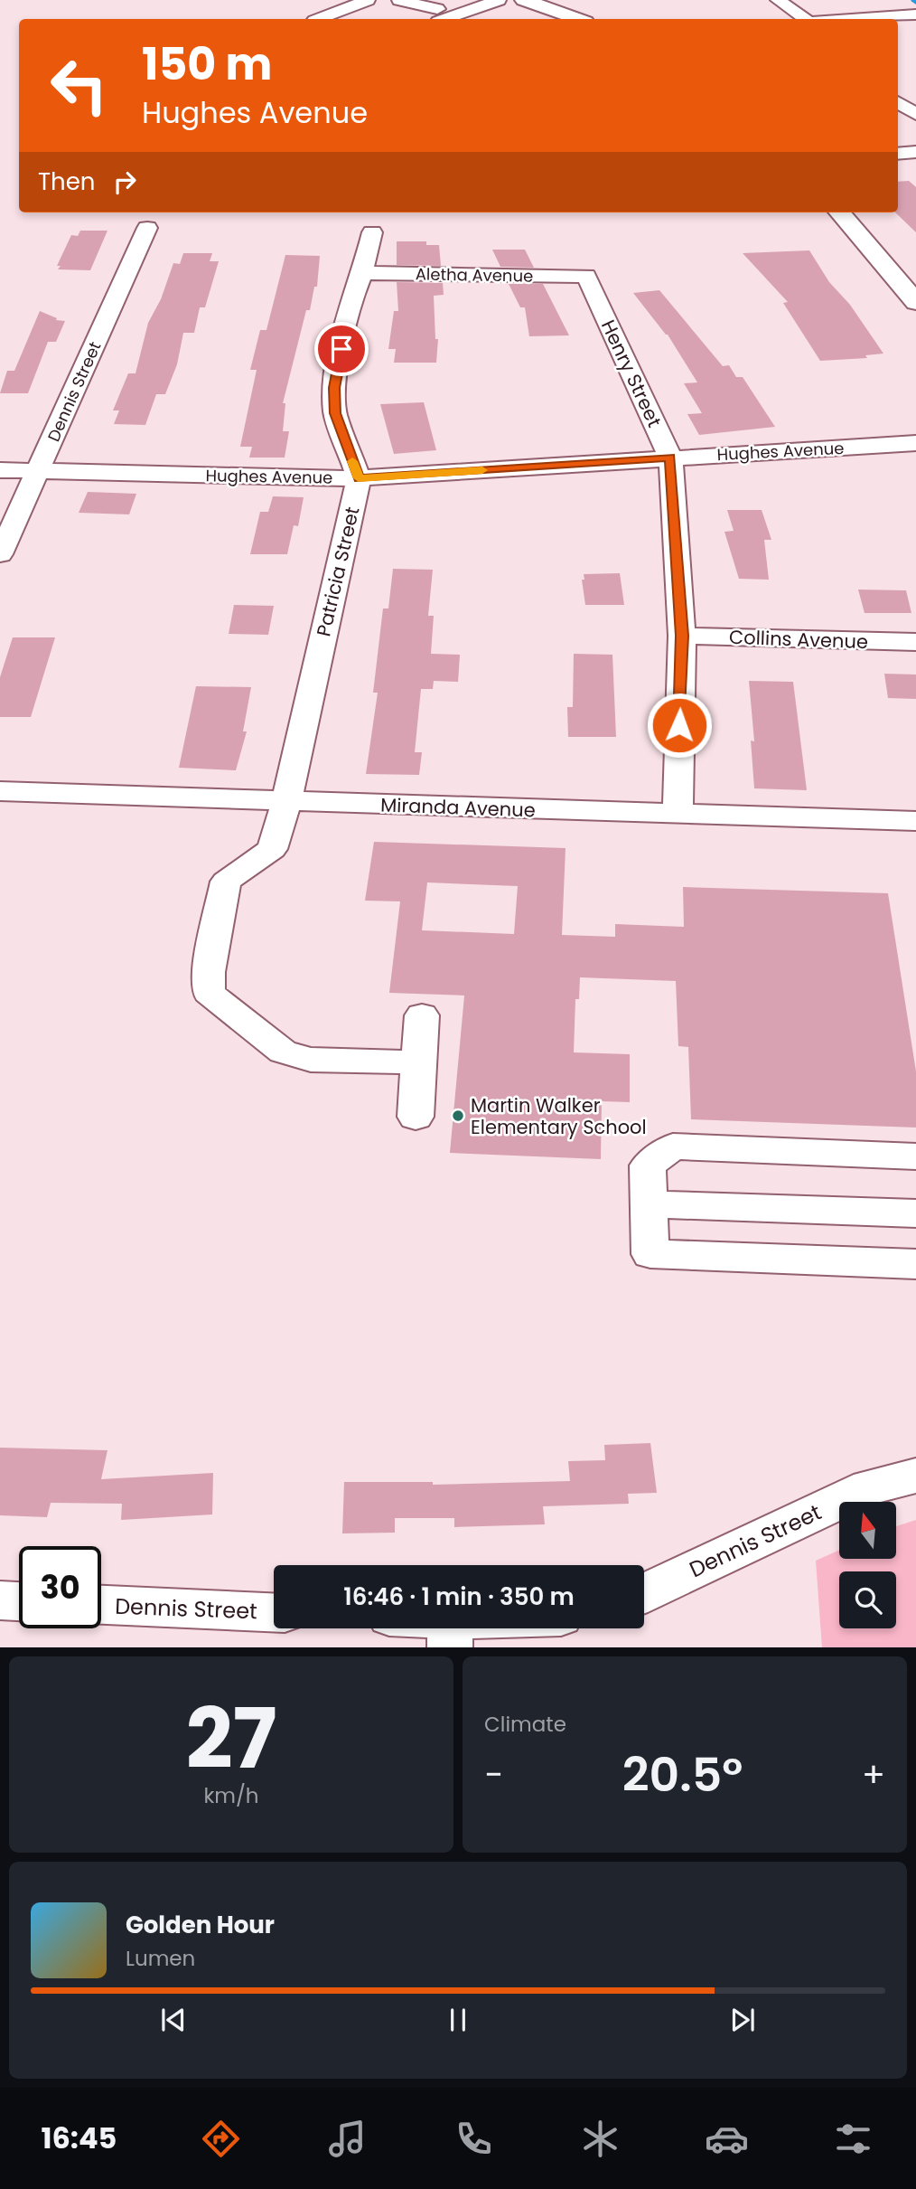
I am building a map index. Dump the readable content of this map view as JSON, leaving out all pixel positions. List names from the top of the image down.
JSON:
{
  "streets": {
    "street": [
      "Aletha Avenue",
      "Henry Street",
      "Dennis Street",
      "Hughes Avenue",
      "Patricia Street",
      "Collins Avenue",
      "Miranda Avenue"
    ]
  },
  "crossings": [
    ["Aletha Avenue", "Henry Street"],
    ["Henry Street", "Hughes Avenue"],
    ["Henry Street", "Collins Avenue"],
    ["Henry Street", "Miranda Avenue"],
    ["Dennis Street", "Hughes Avenue"],
    ["Hughes Avenue", "Patricia Street"],
    ["Patricia Street", "Miranda Avenue"]
  ],
  "places": ["Martin Walker Elementary School"],
  "north": "top",
  "page": {
    "turn": ["150 m", "Hughes Avenue"],
    "then": "Then",
    "limit": "30",
    "trip": "16:46 · 1 min · 350 m",
    "tile": [
      ["27", "km/h"],
      "Climate"
    ],
    "heat": ["−", "20.5°", "+"],
    "song": ["Golden Hour", "Lumen"],
    "tabs": "16:45"
  }
}
